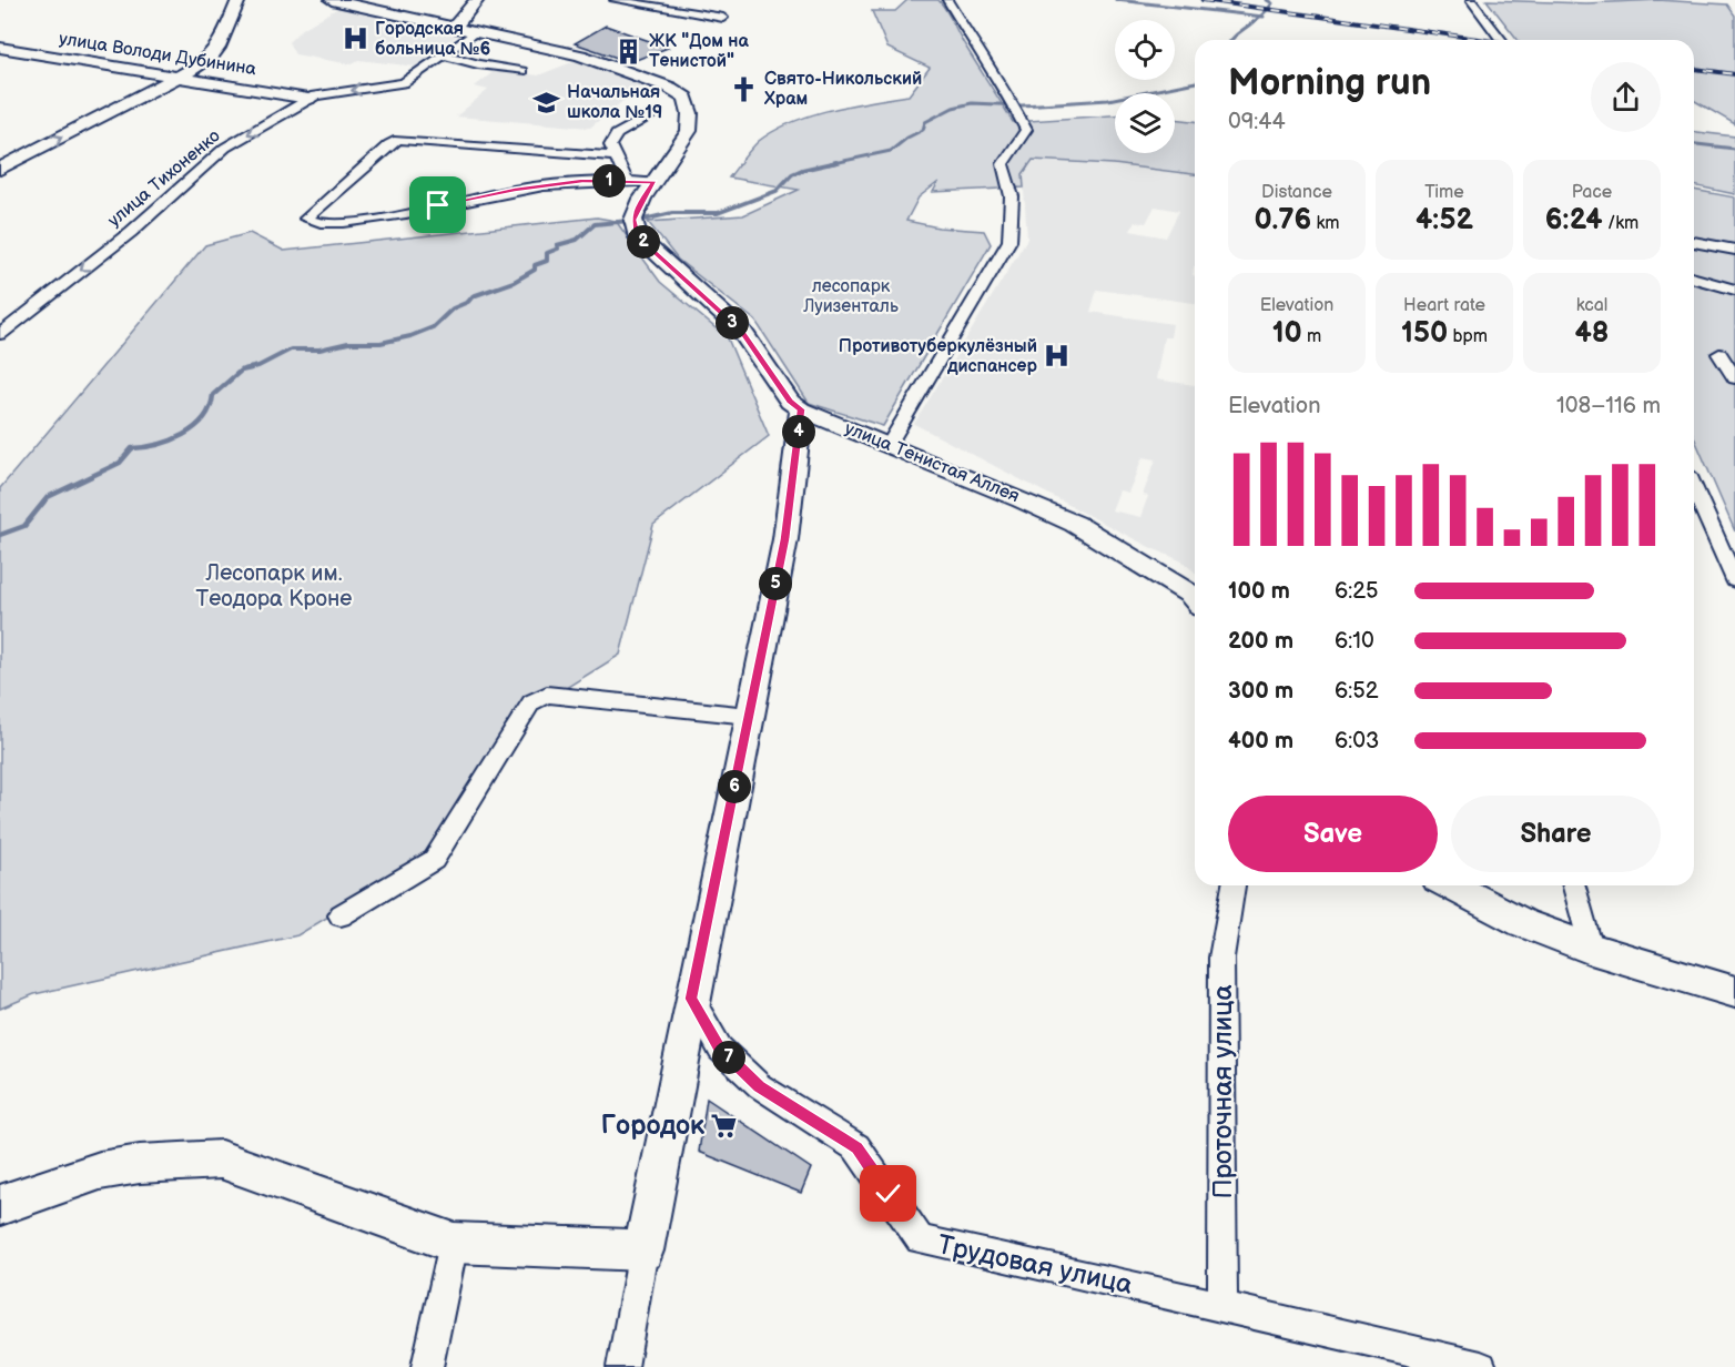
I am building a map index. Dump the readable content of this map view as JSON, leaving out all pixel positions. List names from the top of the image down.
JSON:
{
  "streets": {
    "street": [
      "улица Володи Дубинина",
      "улица Тихоненко",
      "улица Тенистая Аллея",
      "Проточная улица",
      "Трудовая улица"
    ]
  },
  "crossings": [
    ["улица Володи Дубинина", "улица Тихоненко"],
    ["улица Тихоненко", "улица Тенистая Аллея"],
    ["Проточная улица", "Трудовая улица"]
  ],
  "parks": ["лесопарк Луизенталь", "Лесопарк им. Теодора Кроне"],
  "places": {
    "hospital": ["Городская больница №6", "Противотуберкулёзный диспансер"],
    "building": ["ЖК \"Дом на Тенистой\""],
    "church": ["Свято-Никольский Храм"],
    "school or university": ["Начальная школа №19"],
    "supermarket": ["Городок"]
  },
  "page": {
    "heading": ["Morning run", "09:44"],
    "stats": [
      ["Distance", "0.76 km"],
      ["Time", "4:52"],
      ["Pace", "6:24 /km"],
      ["Elevation", "10 m"],
      ["Heart rate", "150 bpm"],
      ["kcal", "48"]
    ],
    "pins": [
      "1",
      "2",
      "3",
      "4",
      "5",
      "6",
      "7"
    ],
    "chart": ["Elevation", "108–116 m"],
    "list": [
      {
        "name": "100 m",
        "note": "6:25"
      },
      {
        "name": "200 m",
        "note": "6:10"
      },
      {
        "name": "300 m",
        "note": "6:52"
      },
      {
        "name": "400 m",
        "note": "6:03"
      }
    ],
    "buttons": ["Save", "Share"]
  }
}
